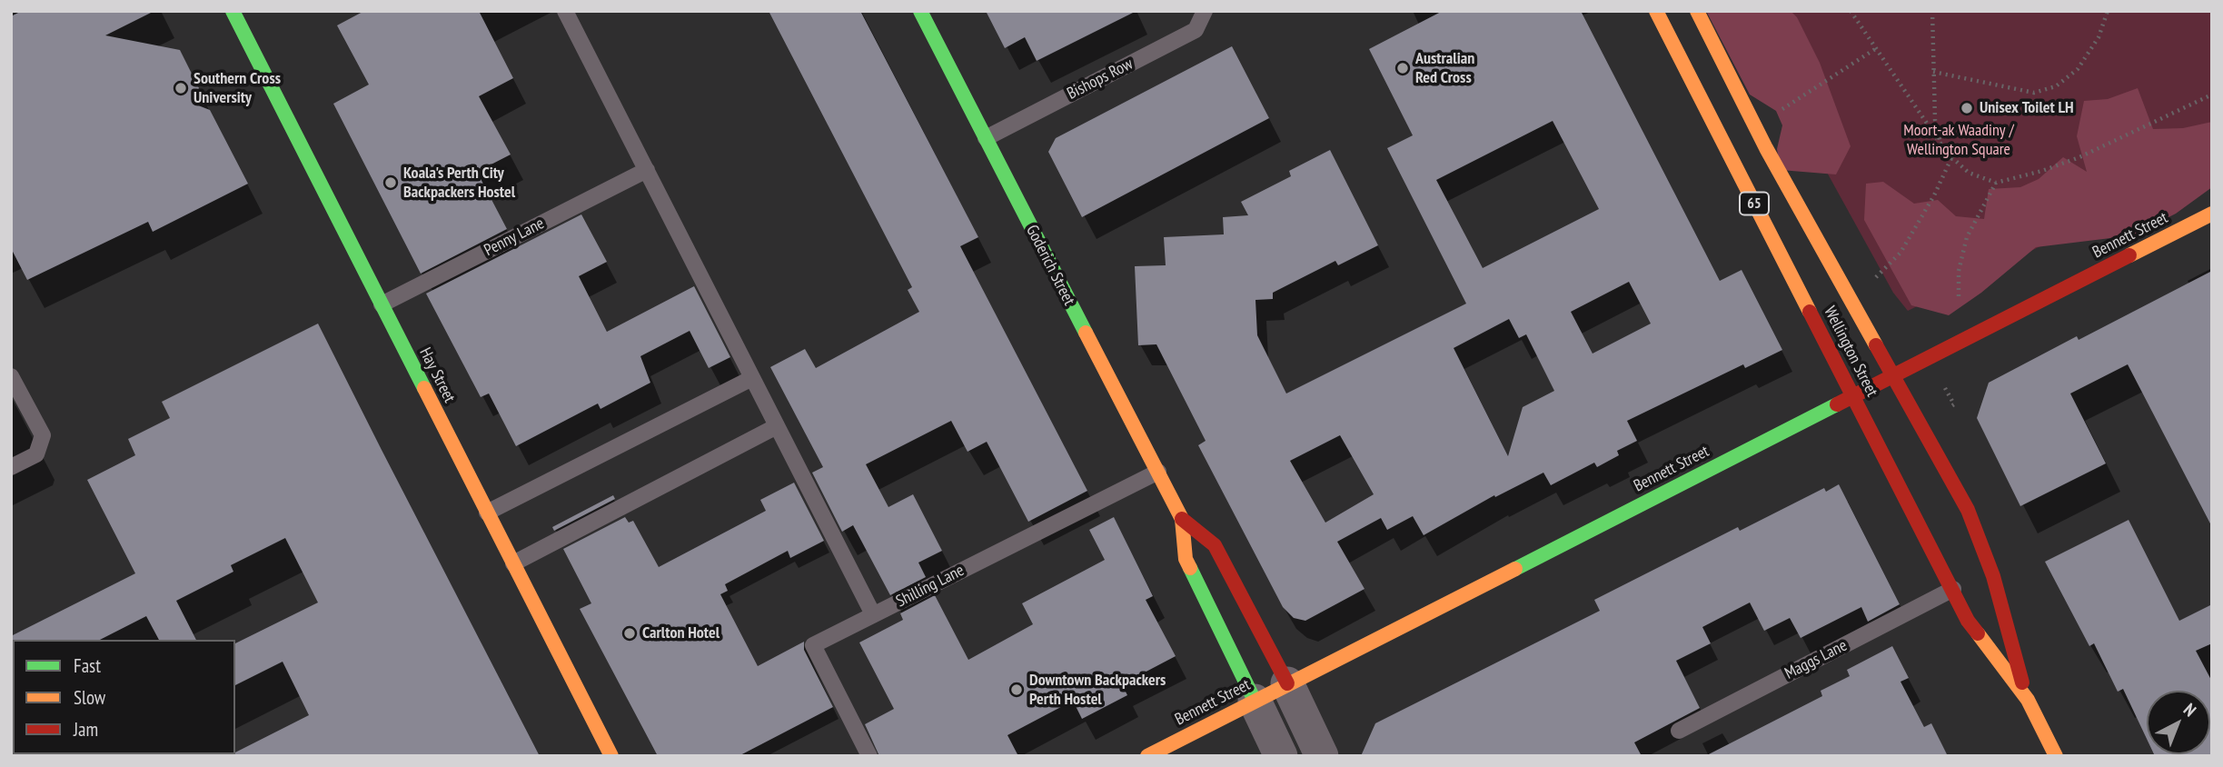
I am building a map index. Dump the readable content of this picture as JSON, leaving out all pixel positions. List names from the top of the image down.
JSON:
{
  "streets": {
    "main road": [
      "65",
      "Bennett Street",
      "Goderich Street",
      "Wellington Street",
      "Hay Street"
    ],
    "lane": [
      "Bishops Row",
      "Penny Lane",
      "Shilling Lane",
      "Maggs Lane"
    ]
  },
  "crossings": [
    ["Bishops Row", "Goderich Street"],
    ["Bennett Street", "Goderich Street"],
    ["Bennett Street", "Wellington Street"],
    ["Penny Lane", "Hay Street"],
    ["Goderich Street", "Shilling Lane"],
    ["Wellington Street", "Maggs Lane"]
  ],
  "parks": ["Moort-ak Waadiny / Wellington Square"],
  "places": [
    "Australian Red Cross",
    "Southern Cross University",
    "Unisex Toilet LH",
    "Koala's Perth City Backpackers Hostel",
    "Carlton Hotel",
    "Downtown Backpackers Perth Hostel"
  ],
  "legend": ["Fast", "Slow", "Jam"],
  "north": "top right"
}
